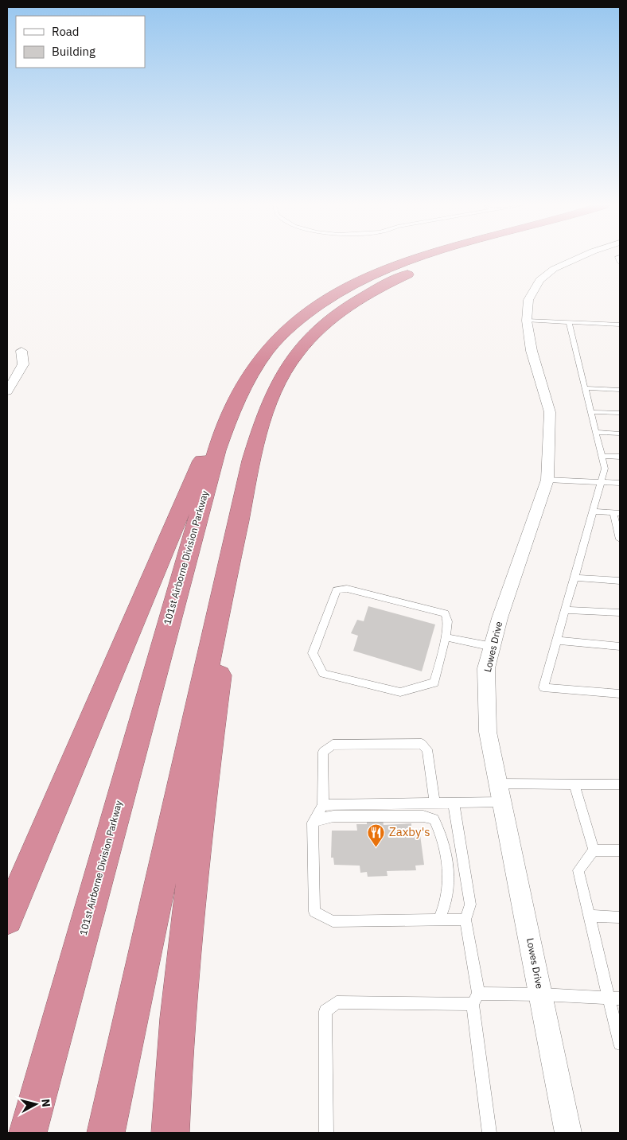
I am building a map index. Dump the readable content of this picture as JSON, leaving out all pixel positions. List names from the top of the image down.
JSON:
{
  "streets": {
    "highway": ["101st Airborne Division Parkway"],
    "street": ["Lowes Drive"]
  },
  "places": {
    "restaurant": ["Zaxby's"]
  },
  "legend": ["Road", "Building"],
  "north": "right"
}
